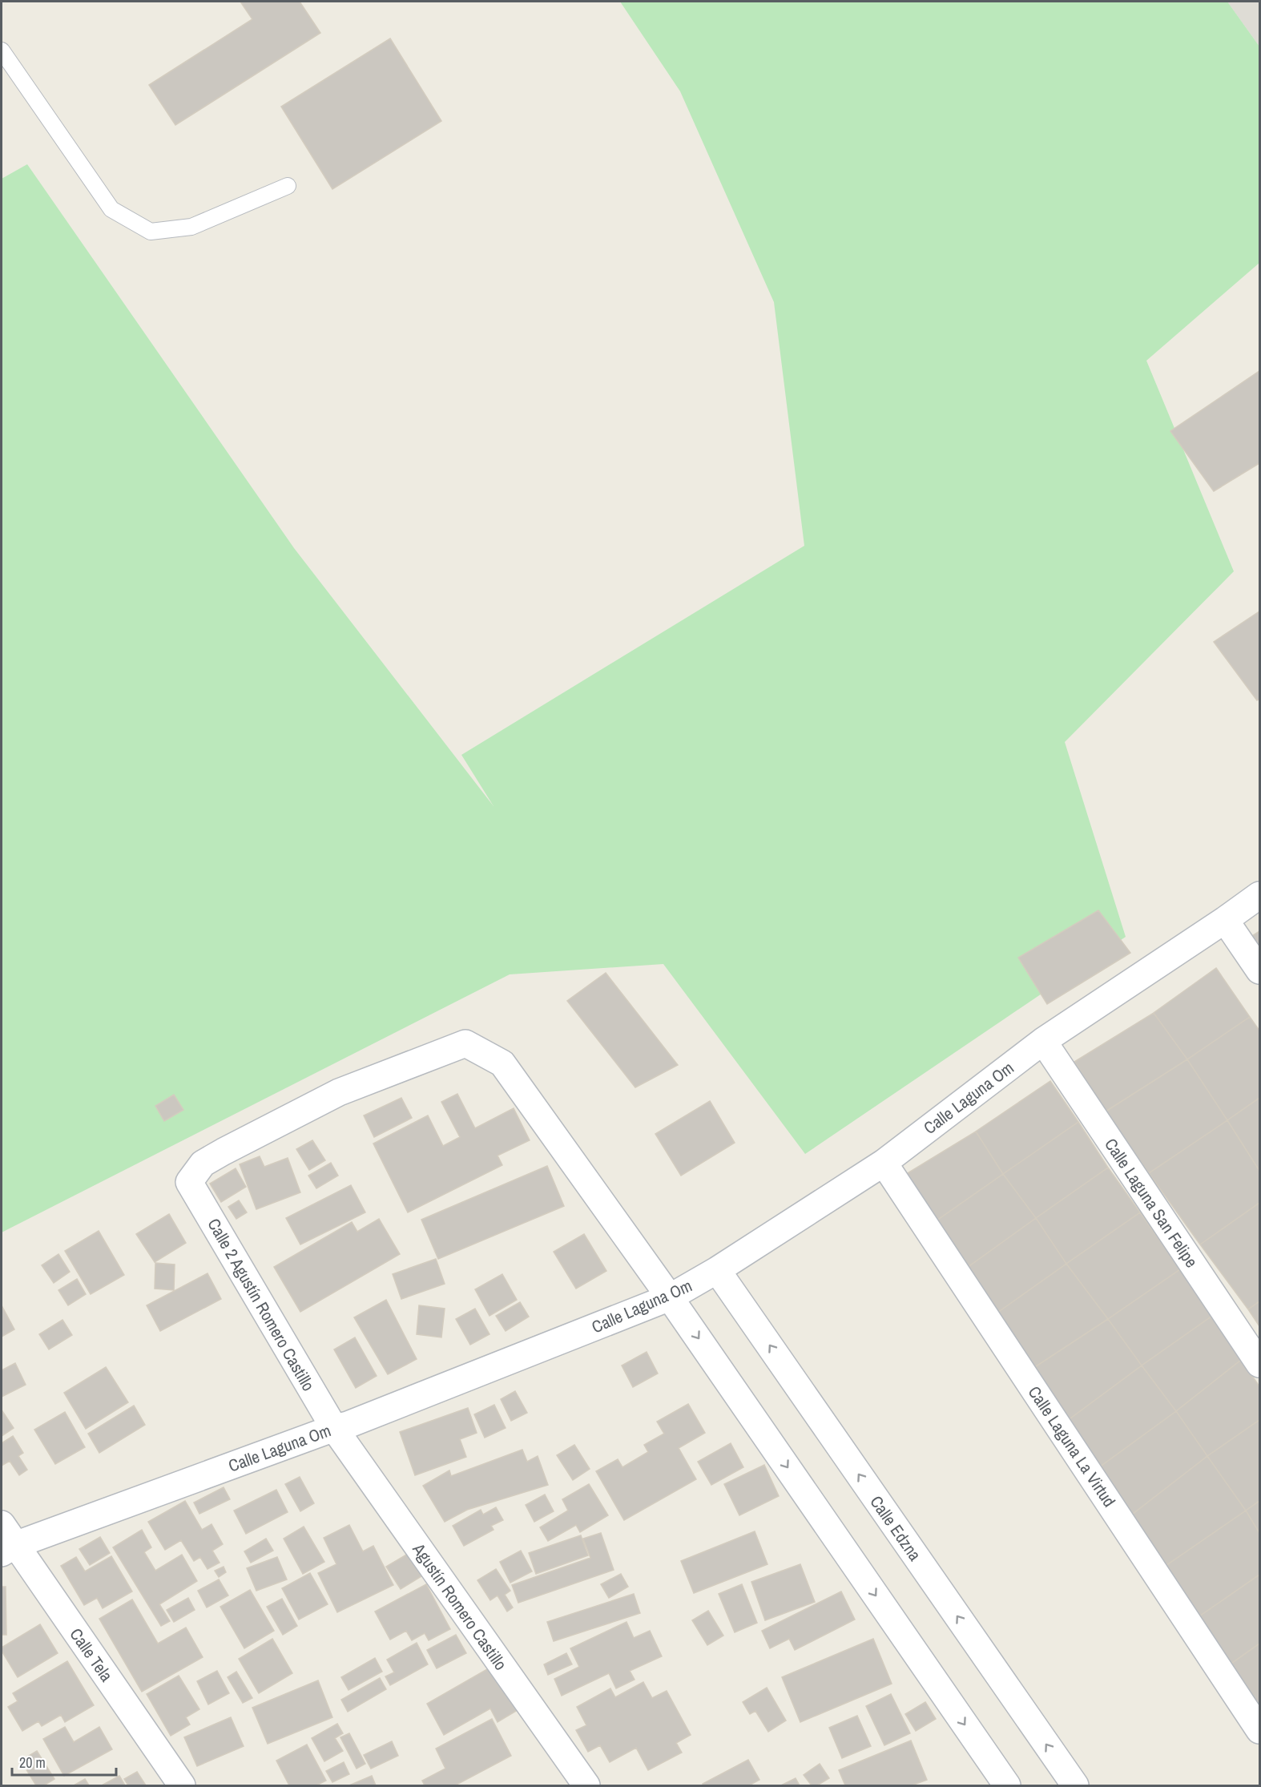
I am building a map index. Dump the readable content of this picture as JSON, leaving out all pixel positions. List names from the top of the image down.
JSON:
{
  "streets": {
    "street": [
      "Calle Laguna Om",
      "Calle Laguna San Felipe",
      "Calle 2 Agustín Romero Castillo",
      "Calle Laguna La Virtud",
      "Calle Edzna",
      "Agustín Romero Castillo",
      "Calle Tela"
    ]
  },
  "crossings": [
    ["Calle Laguna Om", "Calle Laguna San Felipe"],
    ["Calle Laguna Om", "Calle 2 Agustín Romero Castillo"],
    ["Calle Laguna Om", "Calle Laguna La Virtud"],
    ["Calle Laguna Om", "Calle Edzna"],
    ["Calle Laguna Om", "Agustín Romero Castillo"],
    ["Calle Laguna Om", "Calle Tela"],
    ["Calle 2 Agustín Romero Castillo", "Agustín Romero Castillo"]
  ],
  "scale_bar": "20 m"
}
